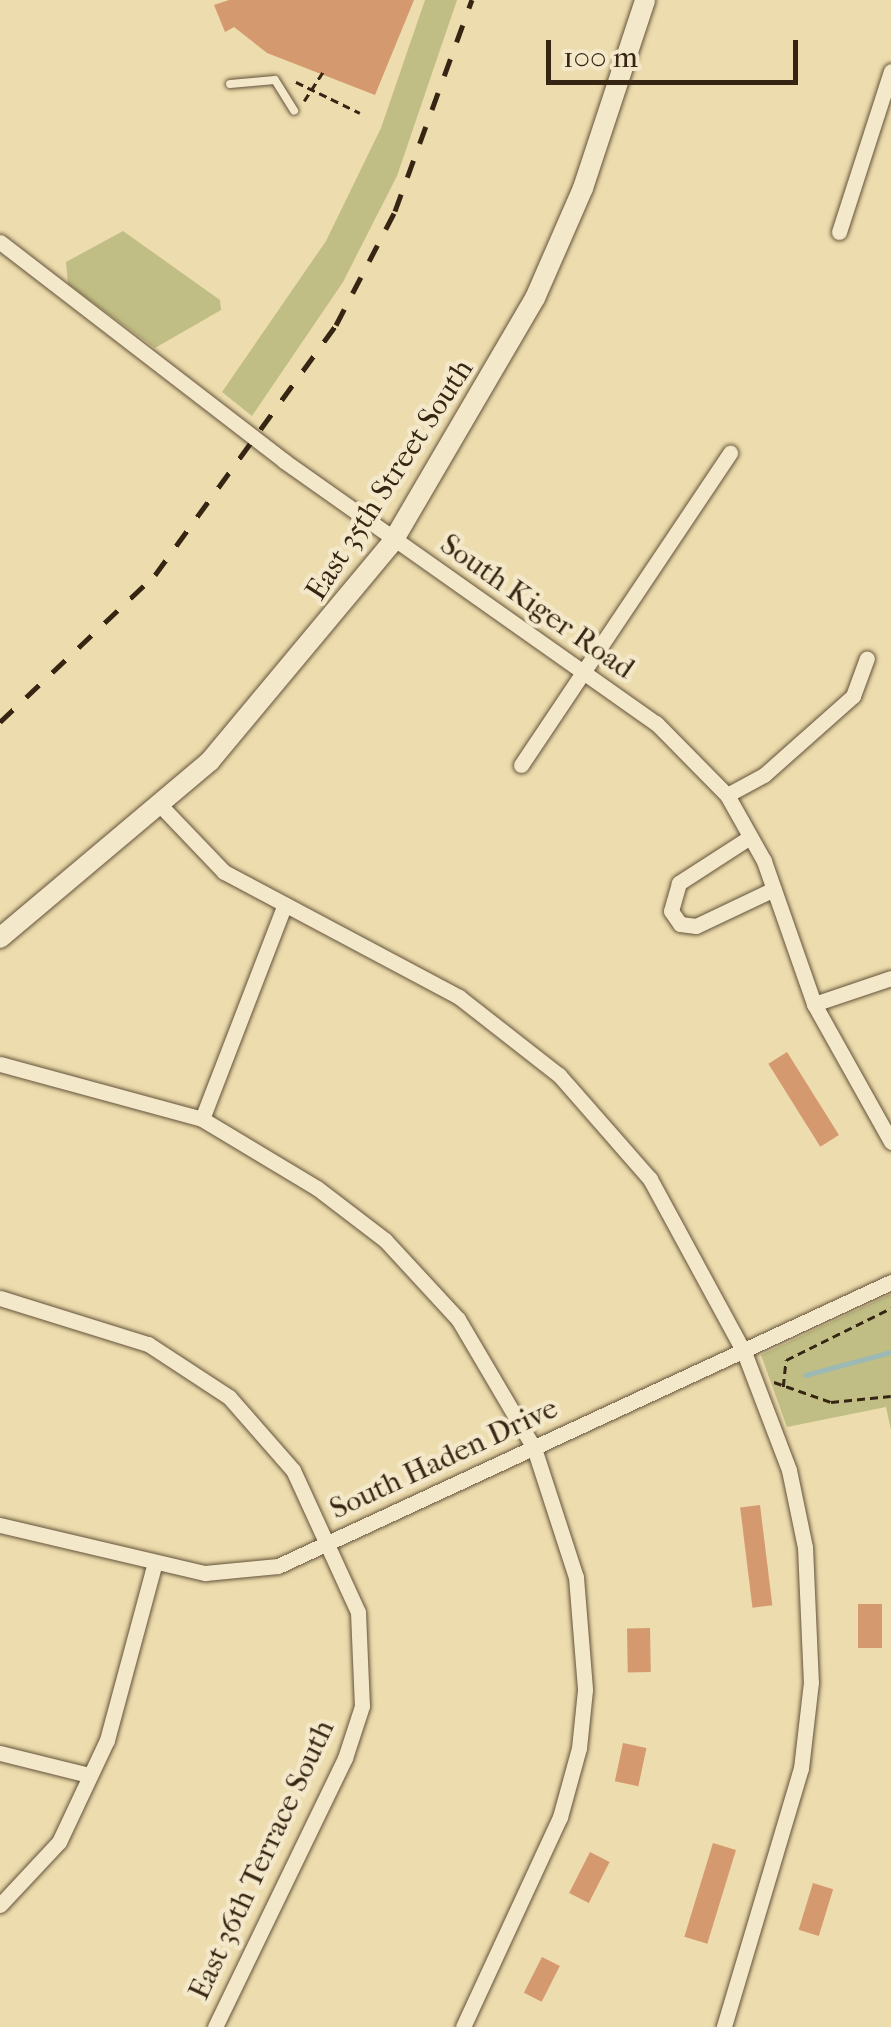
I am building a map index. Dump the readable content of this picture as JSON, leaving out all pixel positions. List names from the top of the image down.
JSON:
{
  "streets": {
    "main road": ["East 35th Street South"],
    "street": ["South Kiger Road", "South Haden Drive", "East 36th Terrace South"]
  },
  "crossings": [
    ["East 35th Street South", "South Kiger Road"],
    ["South Haden Drive", "East 36th Terrace South"]
  ],
  "scale_bar": "100 m"
}
